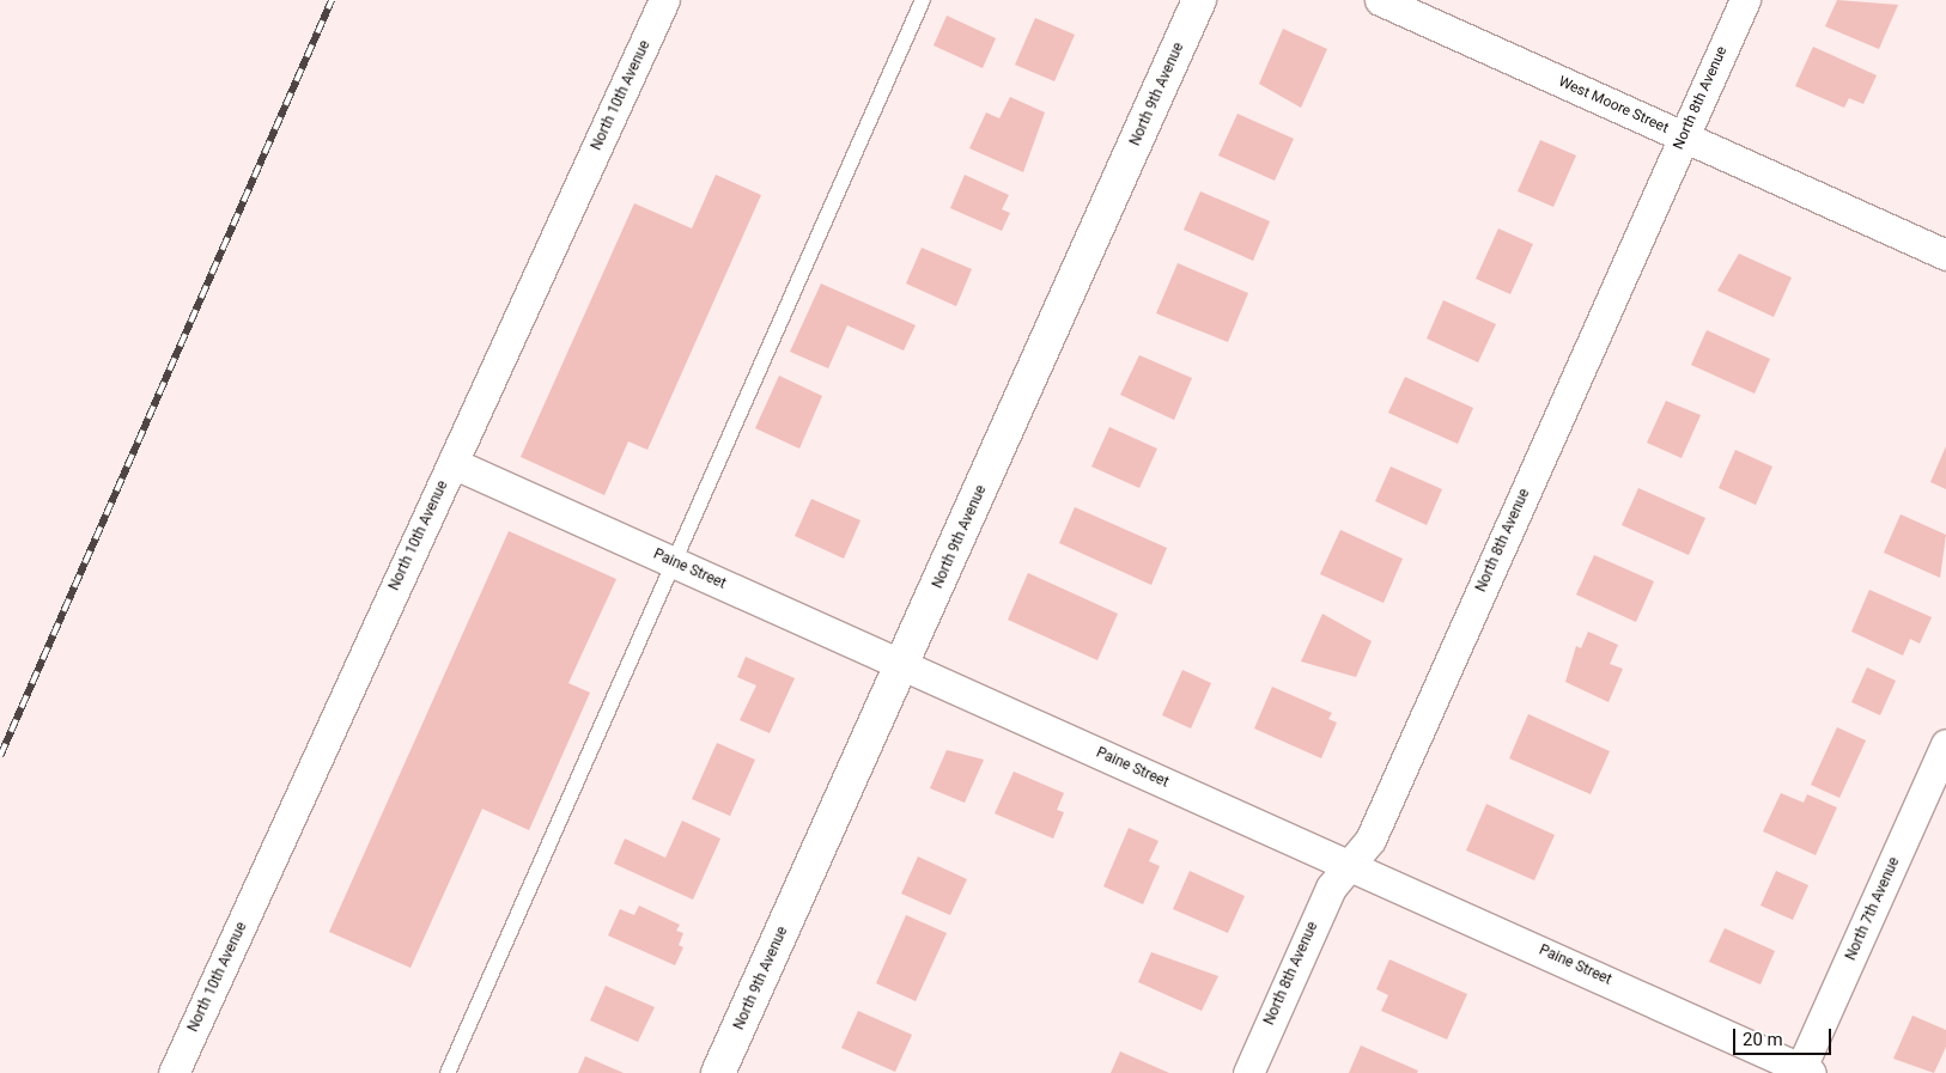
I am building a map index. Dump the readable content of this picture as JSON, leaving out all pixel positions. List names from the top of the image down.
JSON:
{
  "streets": {
    "street": [
      "North 9th Avenue",
      "North 10th Avenue",
      "North 8th Avenue",
      "West Moore Street",
      "Paine Street",
      "North 7th Avenue"
    ]
  },
  "crossings": [
    ["North 9th Avenue", "Paine Street"],
    ["North 10th Avenue", "Paine Street"],
    ["North 8th Avenue", "West Moore Street"],
    ["North 8th Avenue", "Paine Street"],
    ["Paine Street", "North 7th Avenue"]
  ],
  "scale_bar": "20 m"
}
